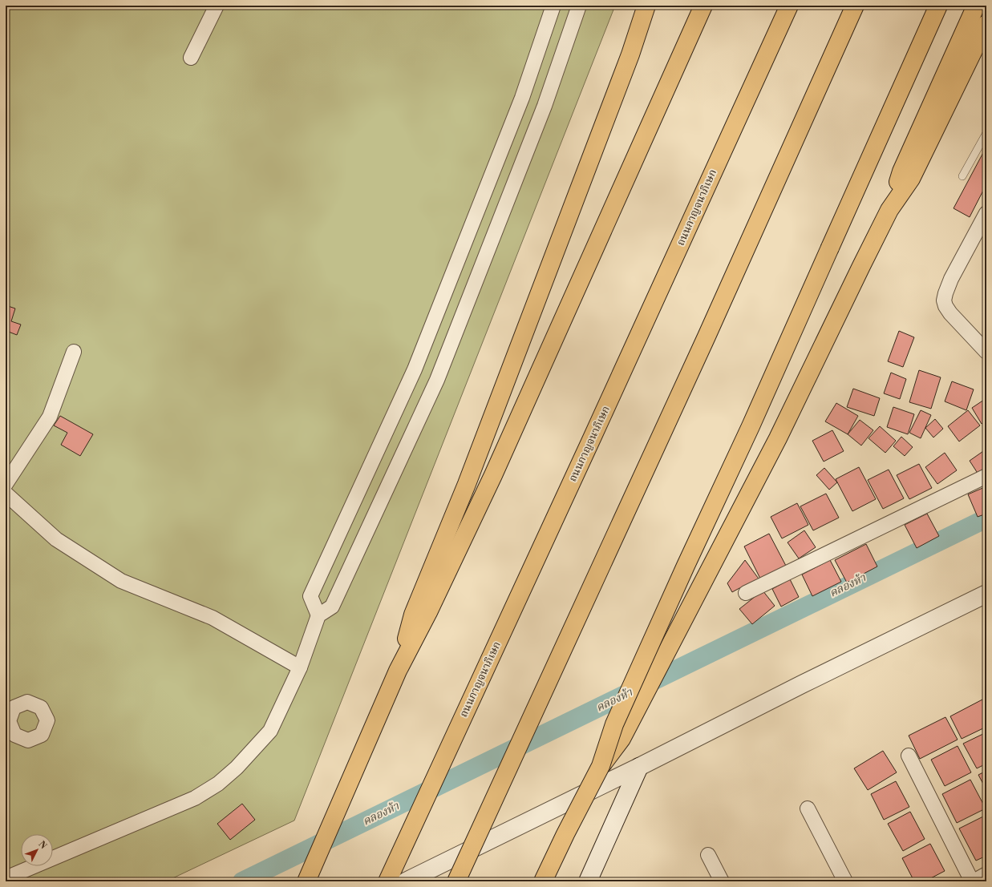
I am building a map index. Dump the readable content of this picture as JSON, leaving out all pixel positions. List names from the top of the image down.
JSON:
{
  "streets": {
    "highway": ["ถนนกาญจนาภิเษก"]
  },
  "water": ["คลองห้า"],
  "north": "top right"
}
